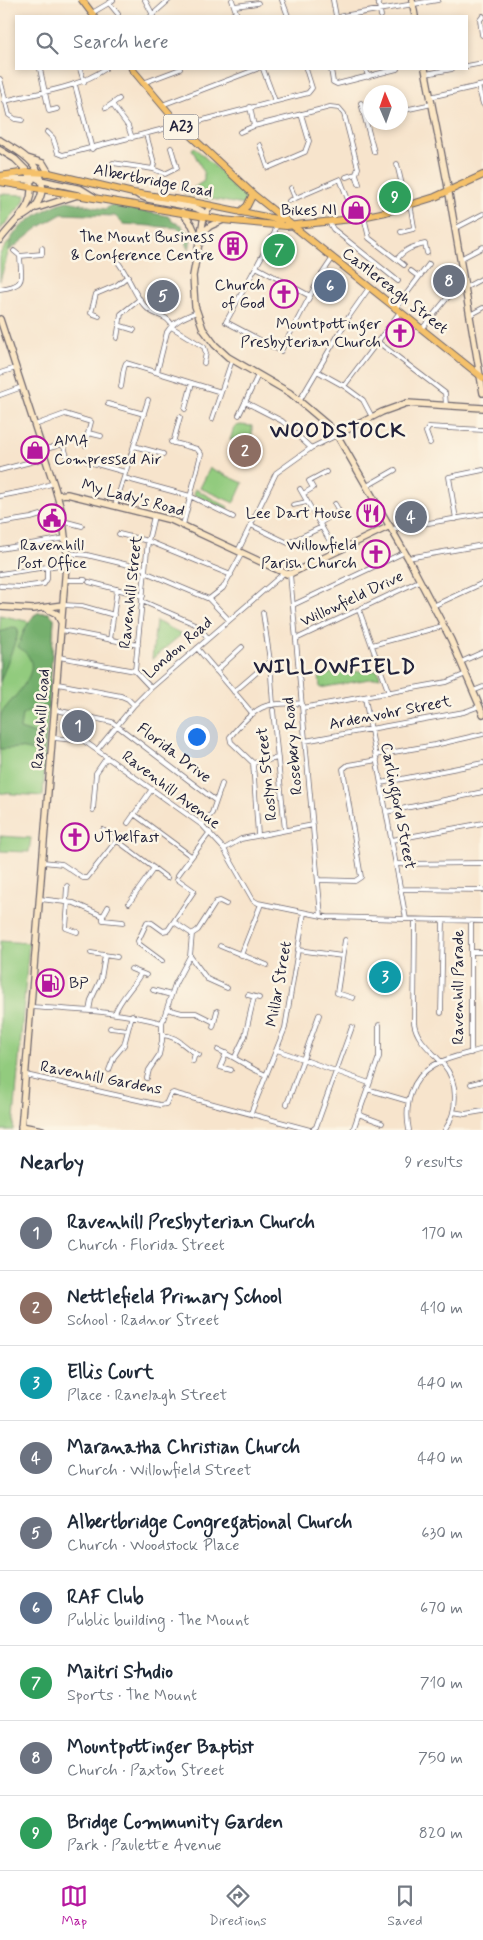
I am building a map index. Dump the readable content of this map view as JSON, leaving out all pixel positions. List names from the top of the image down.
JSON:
{
  "streets": {
    "main road": ["A23", "Albertbridge Road", "Castlereagh Street"],
    "street": [
      "My Lady's Road",
      "Ravenhill Street",
      "Willowfield Drive",
      "London Road",
      "Ardenvohr Street",
      "Ravenhill Road",
      "Rosebery Road",
      "Florida Drive",
      "Roslyn Street",
      "Ravenhill Avenue",
      "Carlingford Street",
      "Millar Street",
      "Ravenhill Parade",
      "Ravenhill Gardens"
    ]
  },
  "crossings": [
    ["A23", "Albertbridge Road"],
    ["A23", "Castlereagh Street"],
    ["Albertbridge Road", "Castlereagh Street"],
    ["My Lady's Road", "Ravenhill Street"],
    ["My Lady's Road", "London Road"],
    ["My Lady's Road", "Ravenhill Road"],
    ["My Lady's Road", "Rosebery Road"],
    ["Willowfield Drive", "Rosebery Road"],
    ["London Road", "Rosebery Road"],
    ["London Road", "Florida Drive"],
    ["London Road", "Ravenhill Avenue"],
    ["Ardenvohr Street", "Rosebery Road"],
    ["Ardenvohr Street", "Carlingford Street"],
    ["Ravenhill Road", "Florida Drive"],
    ["Ravenhill Road", "Ravenhill Avenue"],
    ["Ravenhill Road", "Ravenhill Gardens"],
    ["Millar Street", "Ravenhill Gardens"]
  ],
  "districts": ["WOODSTOCK", "WILLOWFIELD"],
  "places": {
    "shop": ["Bikes NI", "AMA Compressed Air"],
    "building": ["The Mount Business & Conference Centre"],
    "church": [
      "Church of God",
      "Mountpottinger Presbyterian Church",
      "Willowfield Parish Church",
      "UTbelfast"
    ],
    "restaurant": ["Lee Dart House"],
    "public building": ["Ravenhill Post Office"],
    "fuel station": ["BP"]
  },
  "north": "top",
  "page": {
    "search": "Search here",
    "pins": [
      "9",
      "7",
      "8",
      "6",
      "5",
      "2",
      "4",
      "1",
      "3"
    ],
    "heading": ["Nearby", "9 results"],
    "list": [
      {
        "mark": "1",
        "name": "Ravenhill Presbyterian Church",
        "note": "Church · Florida Street",
        "value": "170 m"
      },
      {
        "mark": "2",
        "name": "Nettlefield Primary School",
        "note": "School · Radnor Street",
        "value": "410 m"
      },
      {
        "mark": "3",
        "name": "Ellis Court",
        "note": "Place · Ranelagh Street",
        "value": "440 m"
      },
      {
        "mark": "4",
        "name": "Maranatha Christian Church",
        "note": "Church · Willowfield Street",
        "value": "440 m"
      },
      {
        "mark": "5",
        "name": "Albertbridge Congregational Church",
        "note": "Church · Woodstock Place",
        "value": "630 m"
      },
      {
        "mark": "6",
        "name": "RAF Club",
        "note": "Public building · The Mount",
        "value": "670 m"
      },
      {
        "mark": "7",
        "name": "Maitri Studio",
        "note": "Sports · The Mount",
        "value": "710 m"
      },
      {
        "mark": "8",
        "name": "Mountpottinger Baptist",
        "note": "Church · Paxton Street",
        "value": "750 m"
      },
      {
        "mark": "9",
        "name": "Bridge Community Garden",
        "note": "Park · Paulette Avenue",
        "value": "820 m"
      }
    ],
    "nav": ["Map", "Directions", "Saved"]
  }
}
